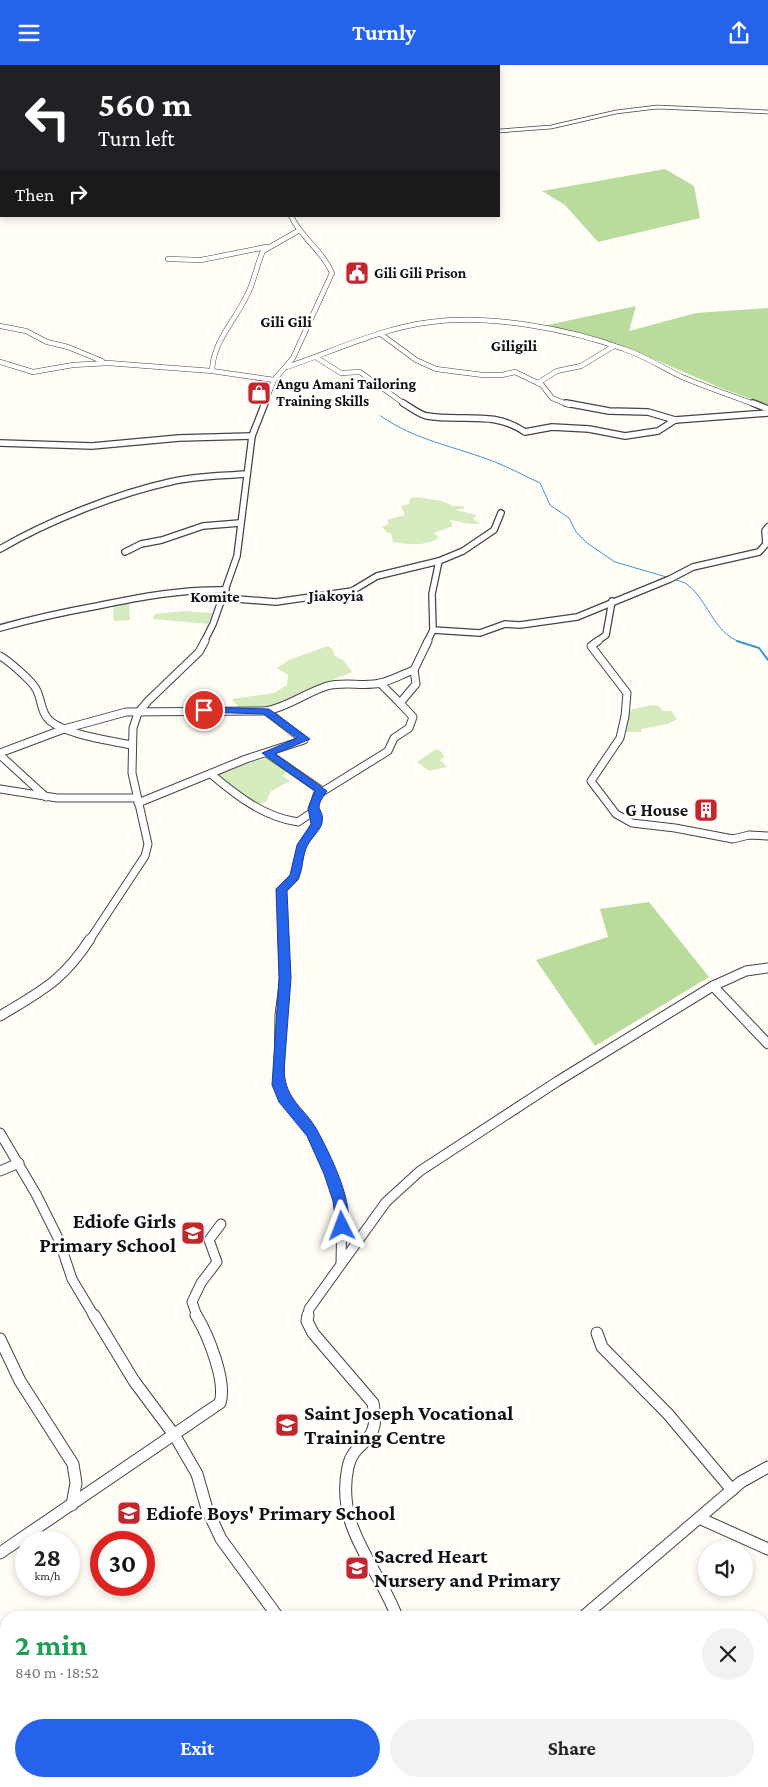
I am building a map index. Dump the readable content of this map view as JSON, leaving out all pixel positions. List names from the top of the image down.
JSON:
{
  "districts": [
    "Gili Gili",
    "Giligili",
    "Jiakoyia",
    "Komite"
  ],
  "places": {
    "public building": ["Gili Gili Prison"],
    "shop": ["Angu Amani Tailoring Training Skills"],
    "building": ["G House"],
    "school or university": [
      "Ediofe Girls Primary School",
      "Saint Joseph Vocational Training Centre",
      "Ediofe Boys' Primary School",
      "Sacred Heart Nursery and Primary"
    ]
  },
  "page": {
    "header": "Turnly",
    "turn": ["560 m", "Turn left"],
    "then": "Then",
    "speed": "28 km/h",
    "limit": "30",
    "heading": ["2 min", "840 m · 18:52"],
    "buttons": ["Exit", "Share"]
  }
}
